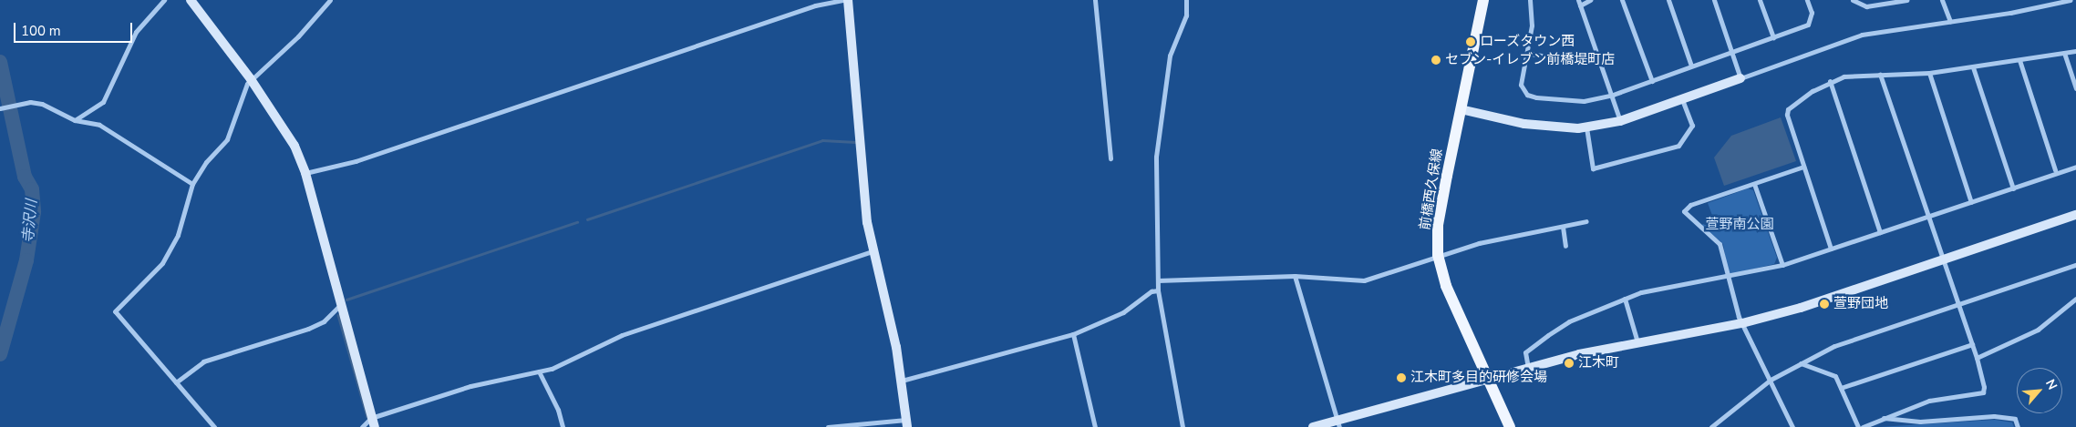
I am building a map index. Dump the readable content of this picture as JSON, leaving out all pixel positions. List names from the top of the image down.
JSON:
{
  "streets": {
    "main road": ["前橋西久保線"]
  },
  "water": ["寺沢川"],
  "parks": ["萱野南公園"],
  "places": [
    "ローズタウン西",
    "セブン-イレブン前橋堤町店",
    "萱野団地",
    "江木町",
    "江木町多目的研修会場"
  ],
  "scale_bar": "100 m",
  "north": "top right"
}
